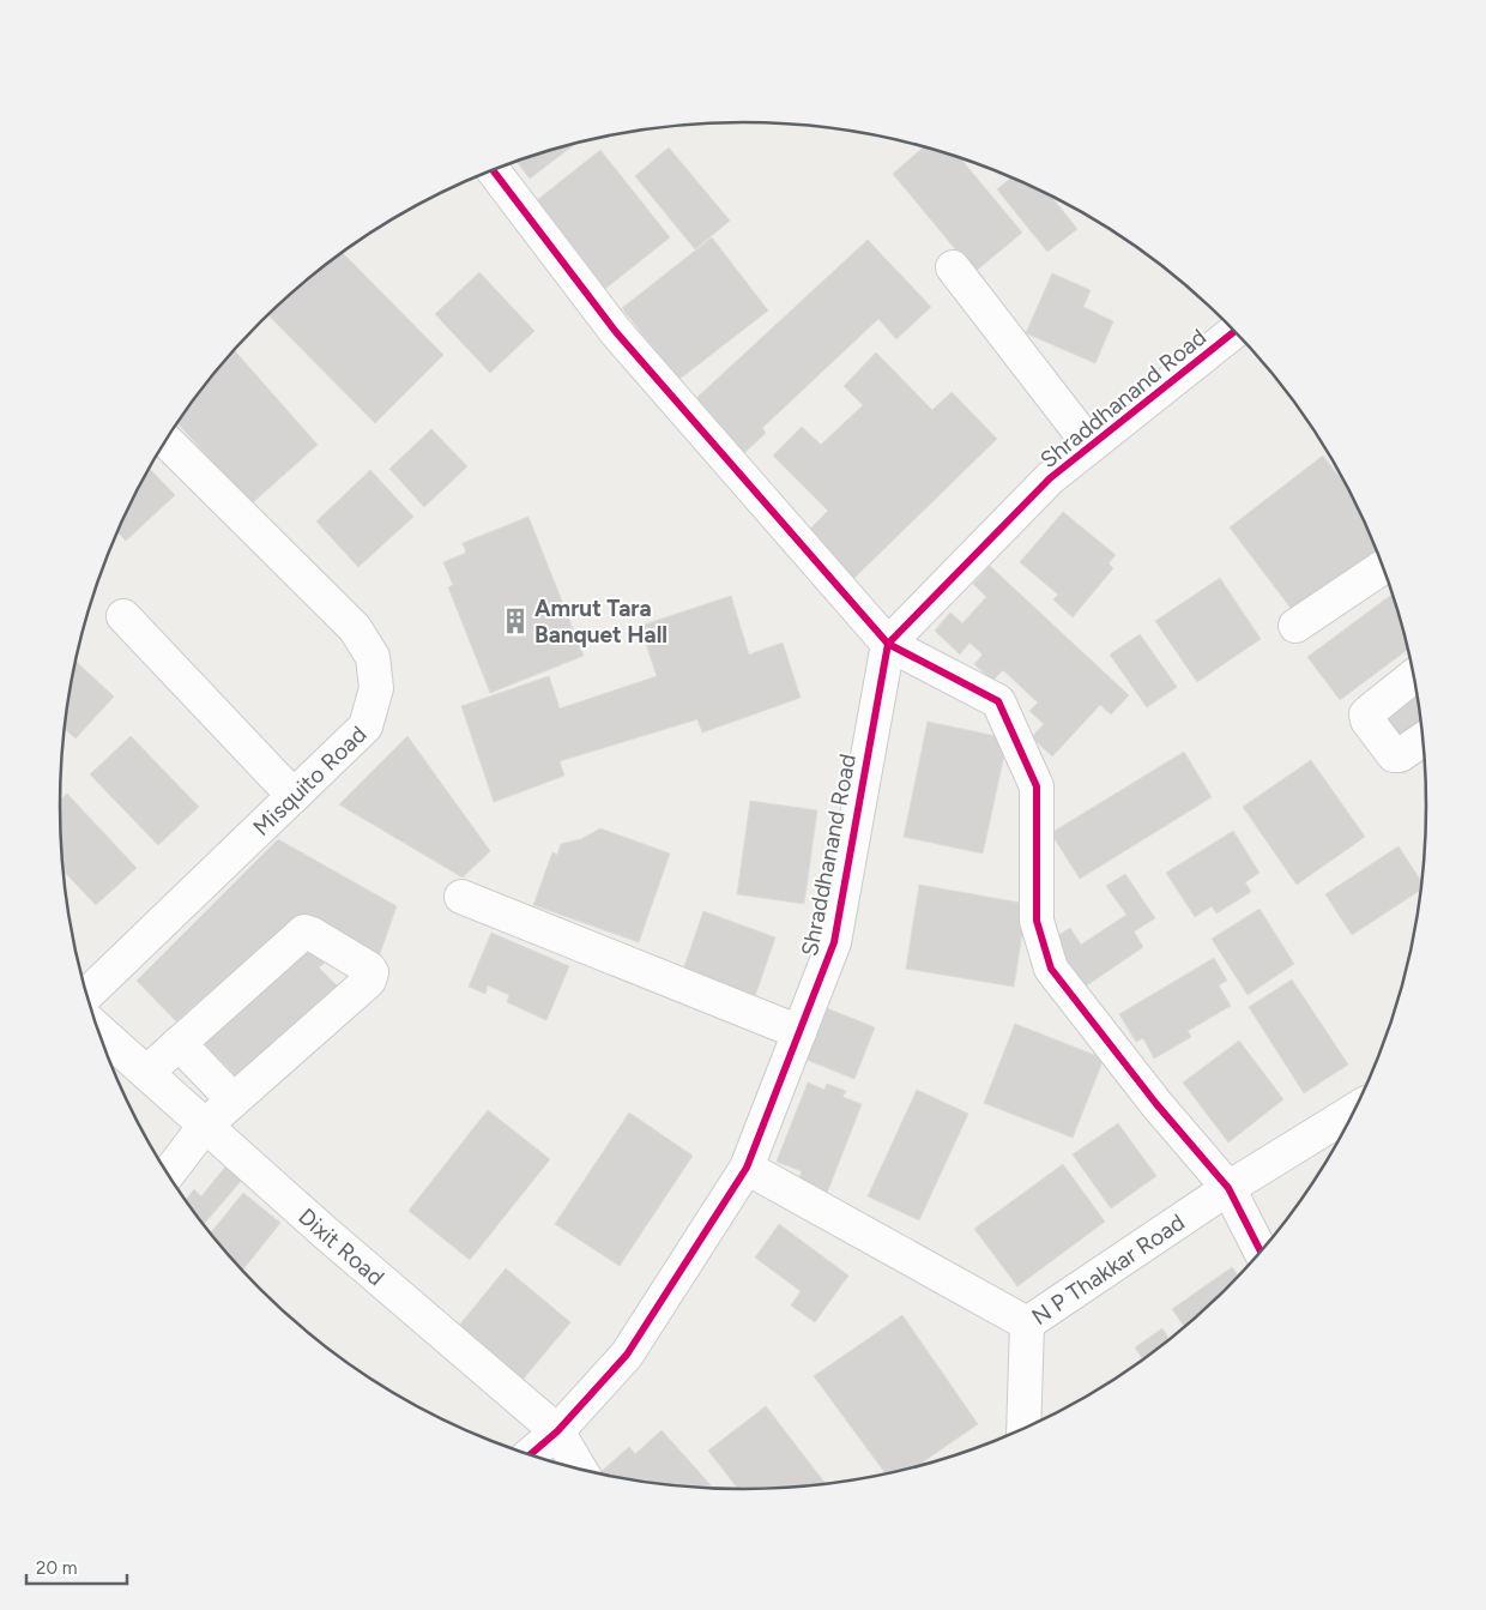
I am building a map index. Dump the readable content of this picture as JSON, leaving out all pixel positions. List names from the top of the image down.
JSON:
{
  "streets": {
    "street": [
      "Shraddhanand Road",
      "Misquito Road",
      "Dixit Road",
      "N P Thakkar Road"
    ]
  },
  "crossings": [
    ["Shraddhanand Road", "Dixit Road"],
    ["Shraddhanand Road", "N P Thakkar Road"]
  ],
  "places": {
    "building": ["Amrut Tara Banquet Hall"]
  },
  "scale_bar": "20 m"
}
